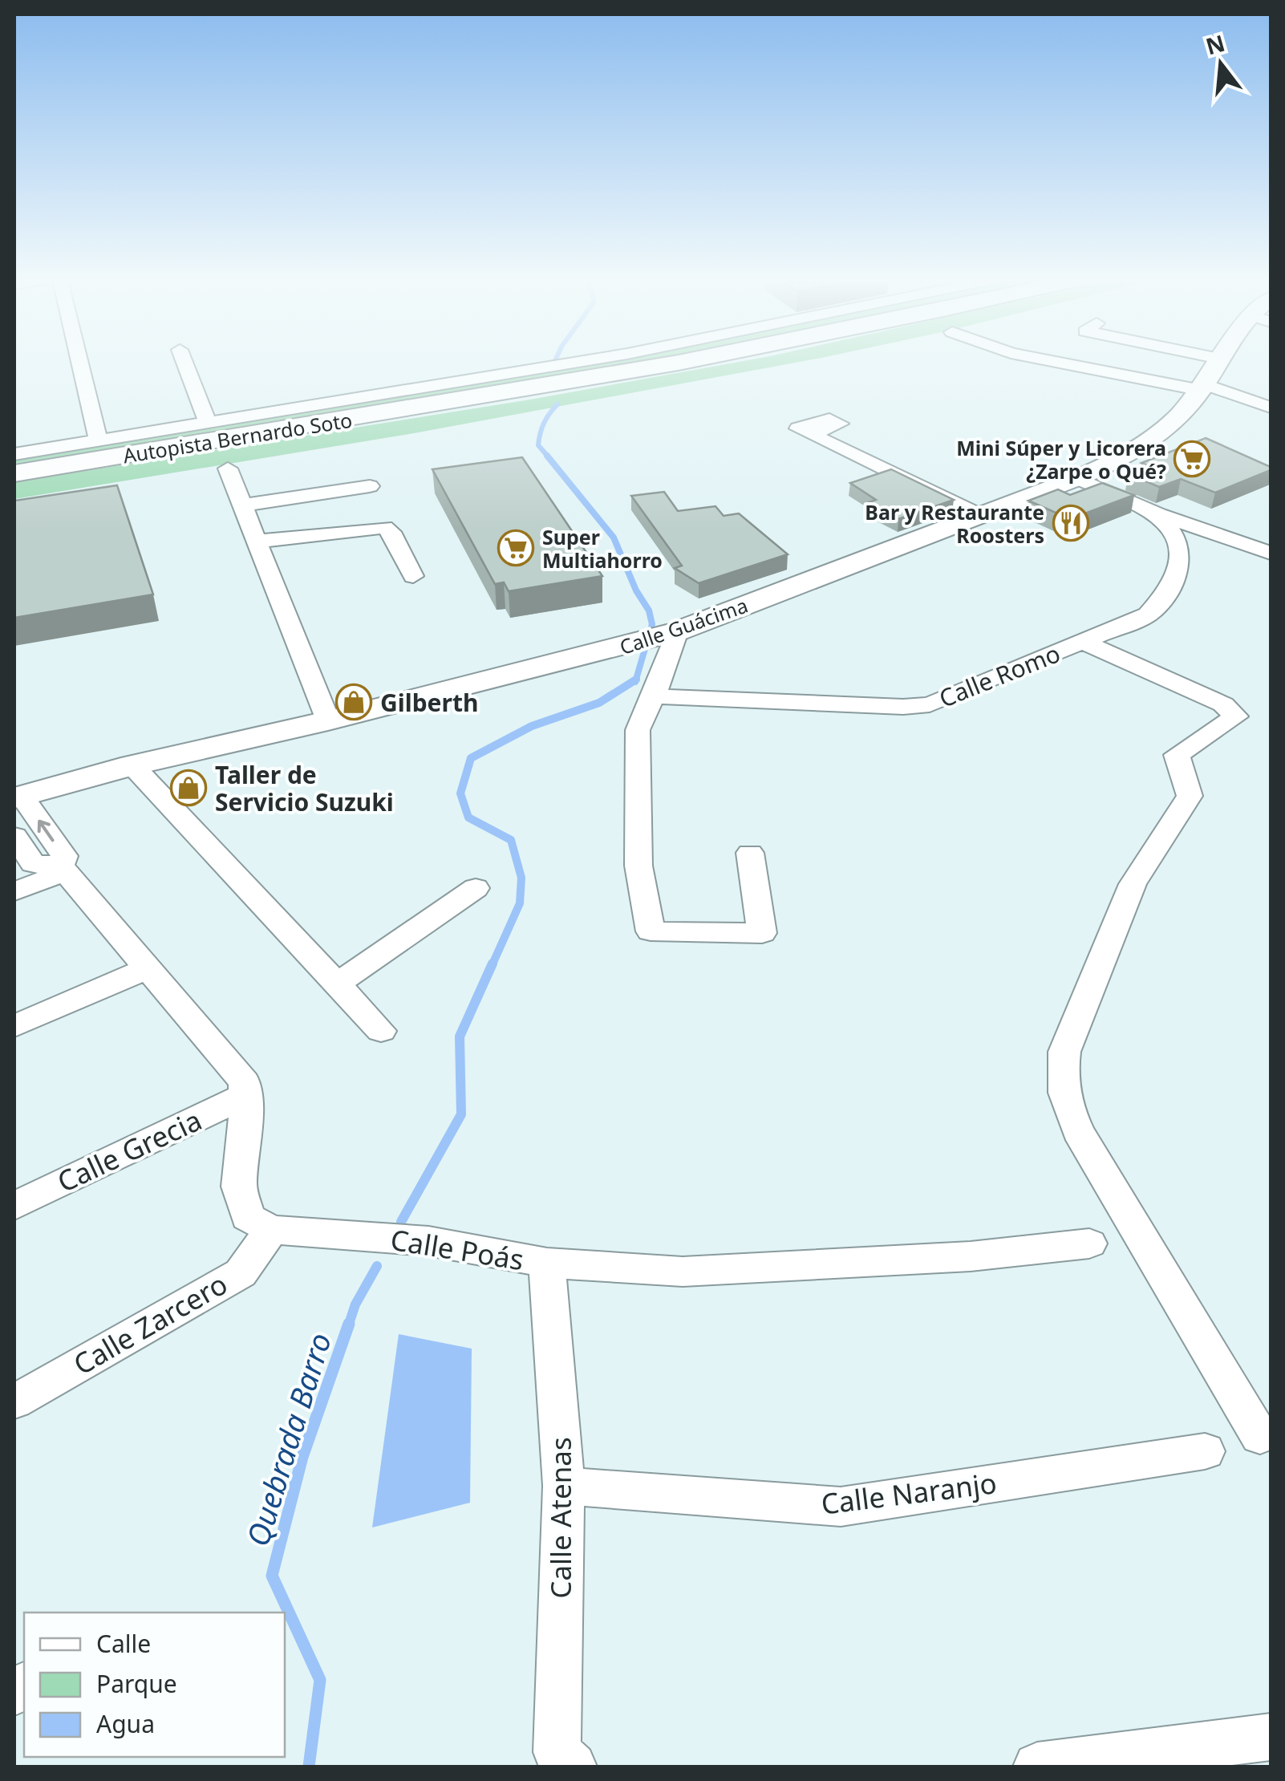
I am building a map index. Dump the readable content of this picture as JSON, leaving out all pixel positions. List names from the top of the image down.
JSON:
{
  "streets": {
    "highway": ["Autopista Bernardo Soto"],
    "main road": ["Calle Guácima"],
    "street": [
      "Calle Romo",
      "Calle Grecia",
      "Calle Poás",
      "Calle Zarcero",
      "Calle Naranjo",
      "Calle Atenas"
    ]
  },
  "crossings": [
    ["Calle Poás", "Calle Zarcero"],
    ["Calle Poás", "Calle Atenas"],
    ["Calle Naranjo", "Calle Atenas"]
  ],
  "water": ["Quebrada Barro"],
  "places": {
    "supermarket": ["Mini Súper y Licorera ¿Zarpe o Qué?", "Super Multiahorro"],
    "restaurant": ["Bar y Restaurante Roosters"],
    "shop": ["Gilberth", "Taller de Servicio Suzuki"]
  },
  "legend": ["Calle", "Parque", "Agua"],
  "north": "top"
}
